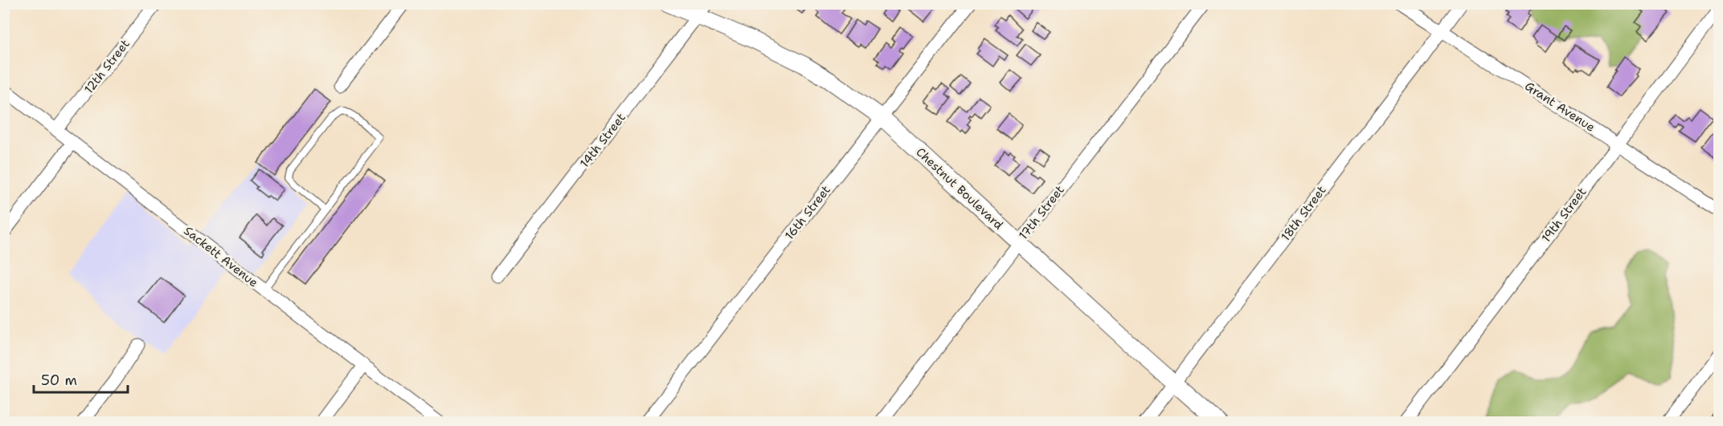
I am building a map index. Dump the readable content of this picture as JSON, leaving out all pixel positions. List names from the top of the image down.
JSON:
{
  "streets": {
    "street": [
      "12th Street",
      "Grant Avenue",
      "14th Street",
      "Chestnut Boulevard",
      "16th Street",
      "17th Street",
      "18th Street",
      "19th Street",
      "Sackett Avenue"
    ]
  },
  "crossings": [
    ["12th Street", "Sackett Avenue"],
    ["Grant Avenue", "18th Street"],
    ["Grant Avenue", "19th Street"],
    ["14th Street", "Chestnut Boulevard"],
    ["Chestnut Boulevard", "16th Street"],
    ["Chestnut Boulevard", "17th Street"],
    ["Chestnut Boulevard", "18th Street"]
  ],
  "scale_bar": "50 m"
}
